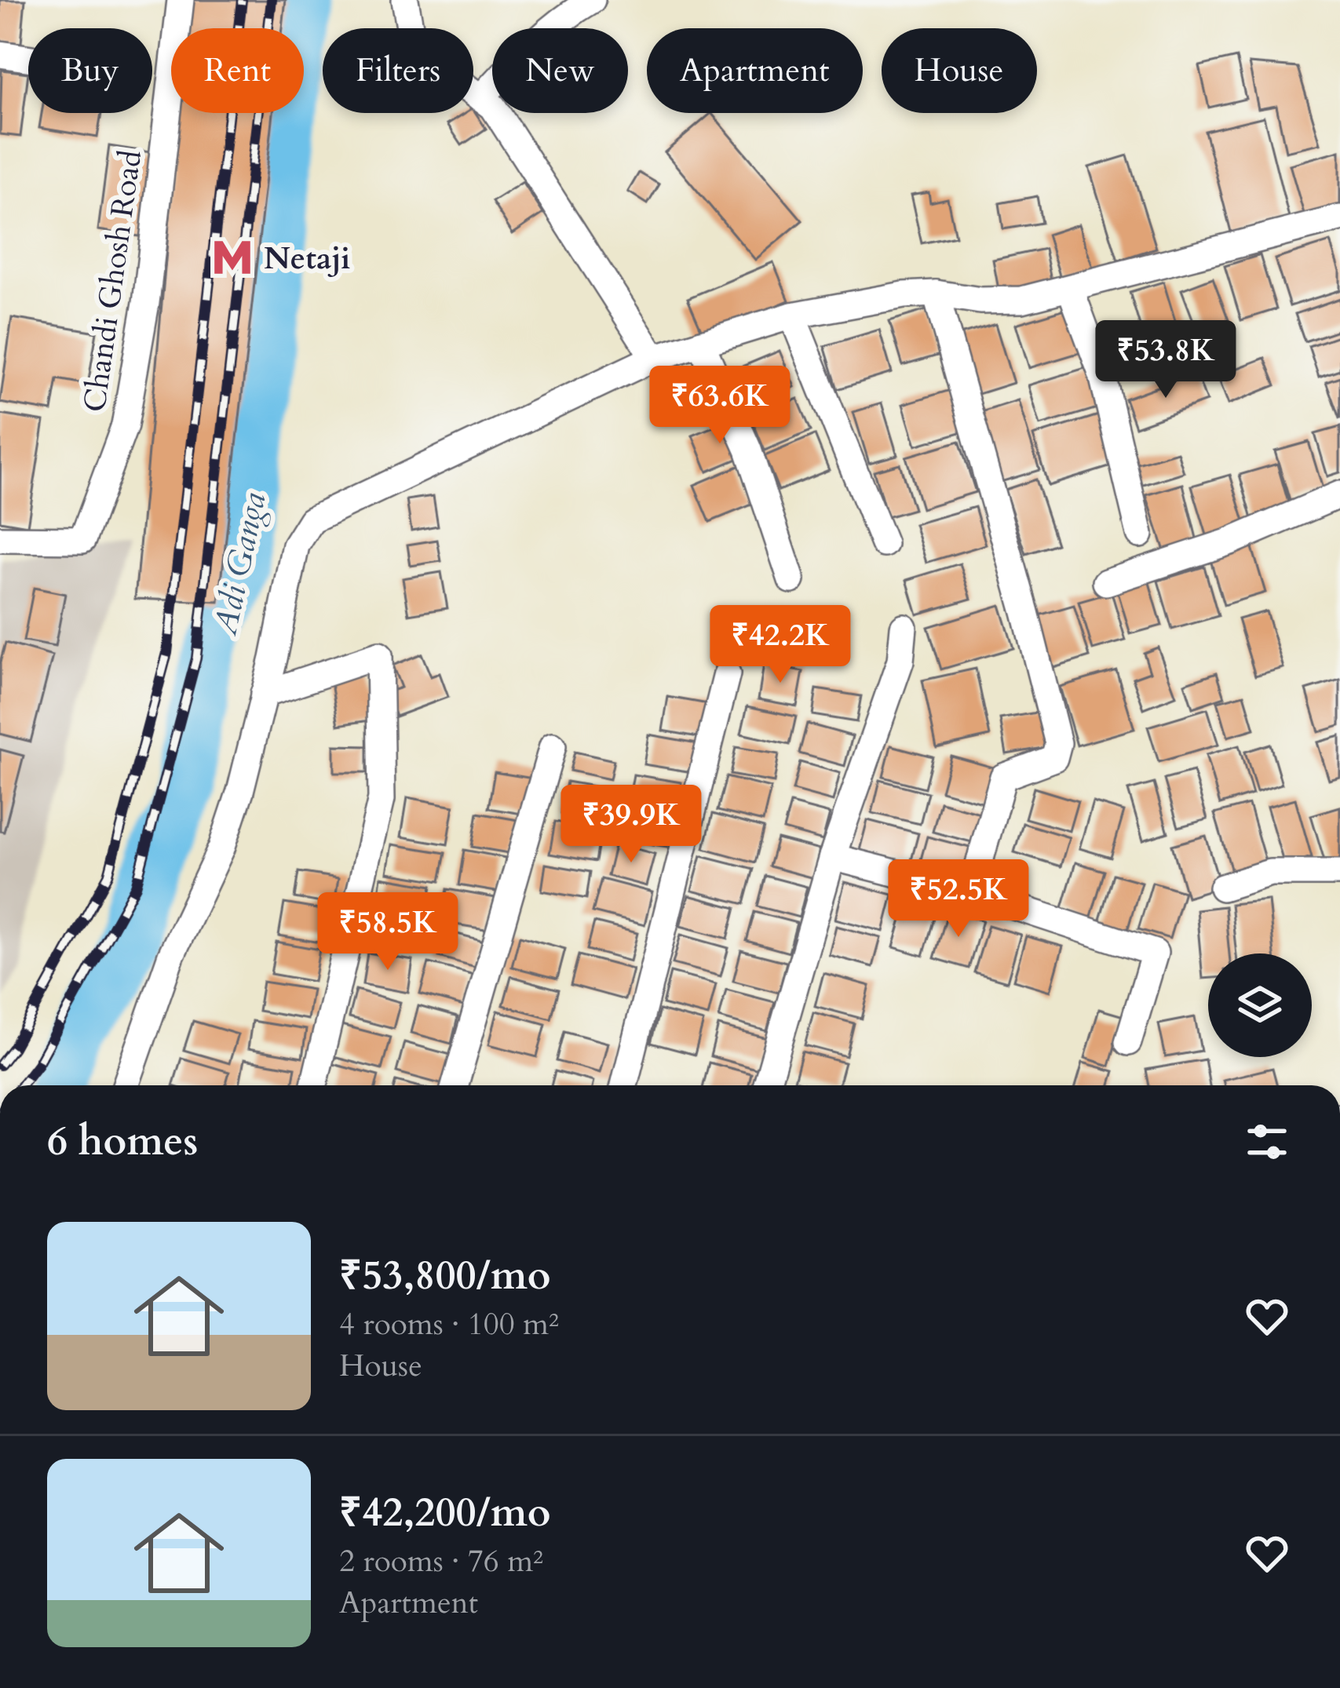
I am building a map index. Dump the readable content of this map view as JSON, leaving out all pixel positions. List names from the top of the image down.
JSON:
{
  "streets": {
    "street": ["Chandi Ghosh Road"]
  },
  "water": ["Adi Ganga"],
  "places": {
    "metro station": ["Netaji"]
  },
  "page": {
    "chip": [
      "Buy",
      "Rent",
      "Filters",
      "New",
      "Apartment",
      "House"
    ],
    "price": [
      "₹53.8K",
      "₹63.6K",
      "₹42.2K",
      "₹39.9K",
      "₹52.5K",
      "₹58.5K"
    ],
    "heading": "6 homes",
    "list": [
      {
        "name": "₹53,800/mo",
        "note": "4 rooms · 100 m² · House"
      },
      {
        "name": "₹42,200/mo",
        "note": "2 rooms · 76 m² · Apartment"
      }
    ]
  }
}
